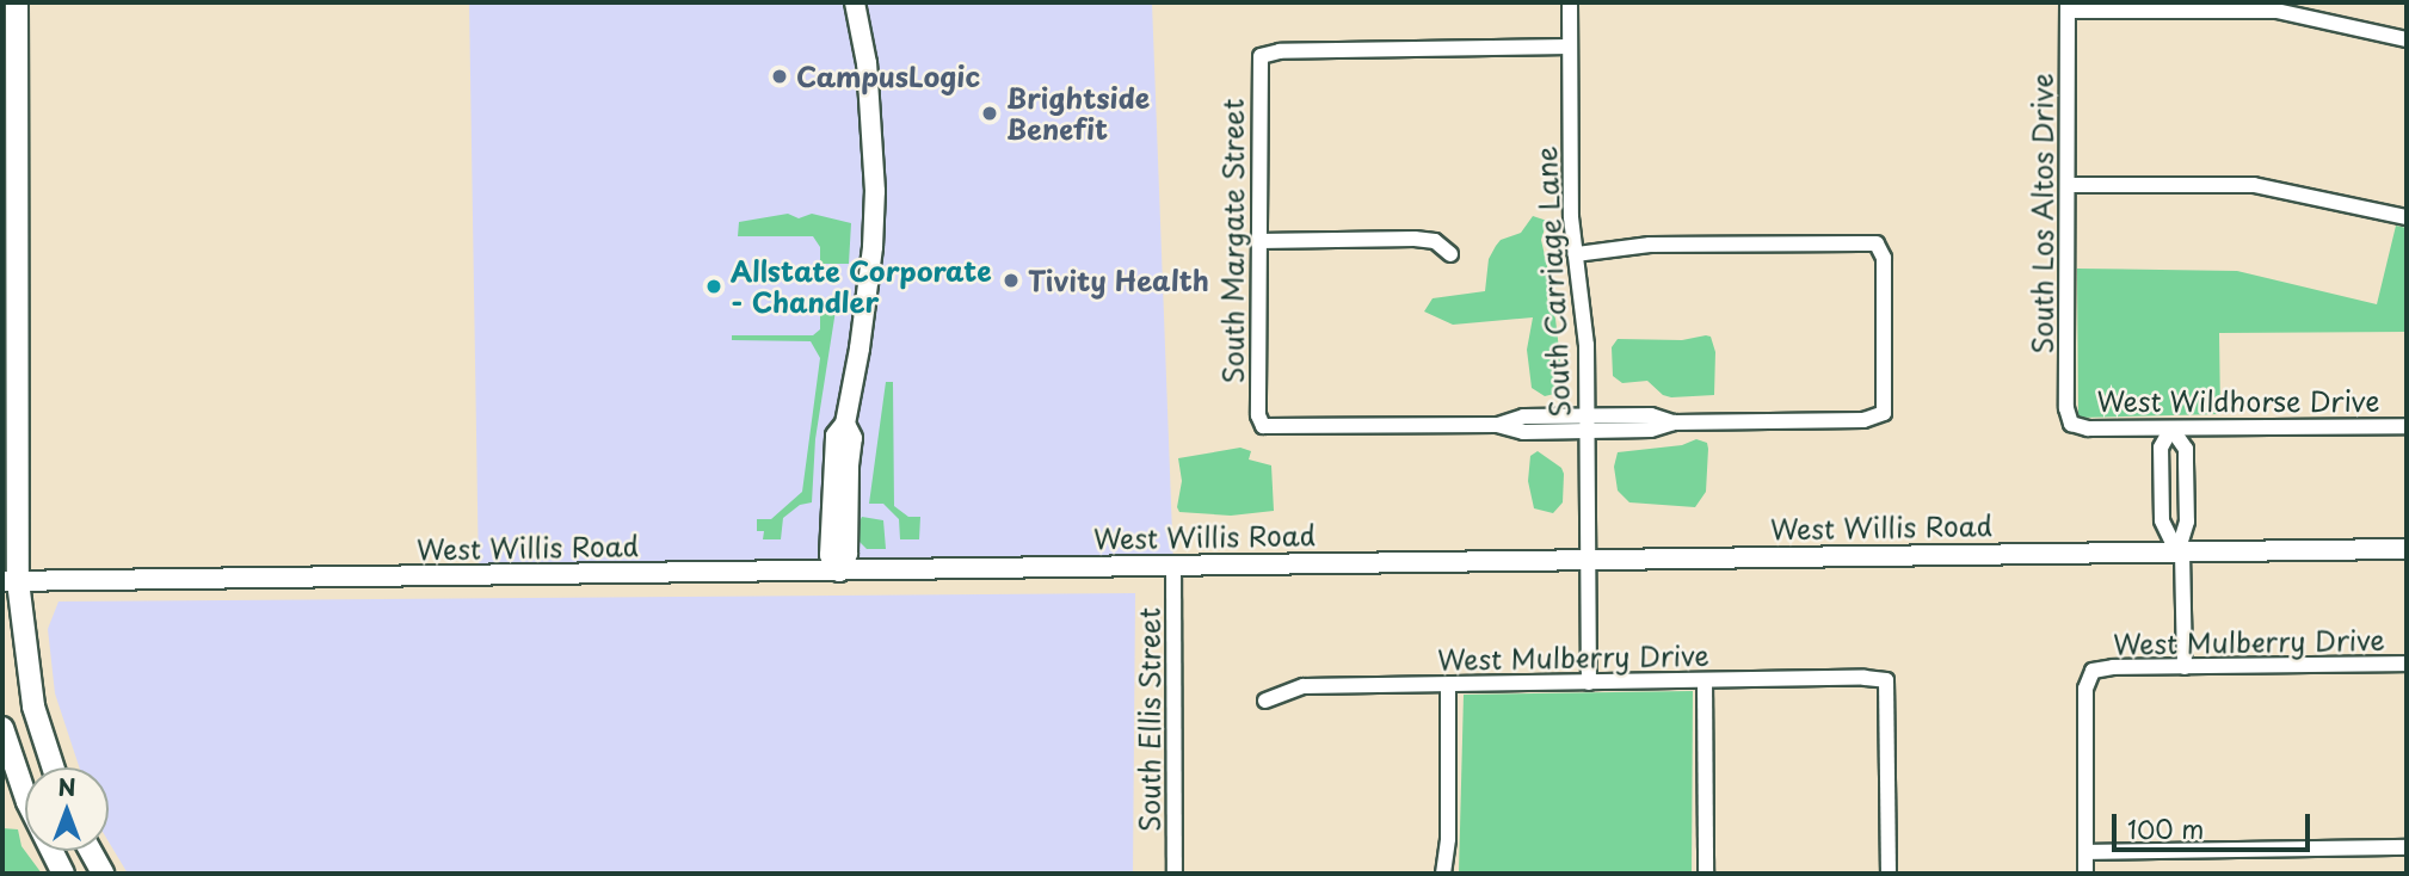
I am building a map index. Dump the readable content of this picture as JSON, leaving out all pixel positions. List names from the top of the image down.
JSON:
{
  "streets": {
    "street": [
      "South Los Altos Drive",
      "South Margate Street",
      "South Carriage Lane",
      "West Wildhorse Drive",
      "West Willis Road",
      "West Mulberry Drive",
      "South Ellis Street"
    ]
  },
  "crossings": [
    ["South Los Altos Drive", "West Wildhorse Drive"],
    ["South Margate Street", "South Carriage Lane"],
    ["South Carriage Lane", "West Willis Road"],
    ["South Carriage Lane", "West Mulberry Drive"],
    ["West Willis Road", "South Ellis Street"]
  ],
  "places": [
    "CampusLogic",
    "Brightside Benefit",
    "Tivity Health",
    "Allstate Corporate - Chandler"
  ],
  "scale_bar": "100 m",
  "north": "top"
}
